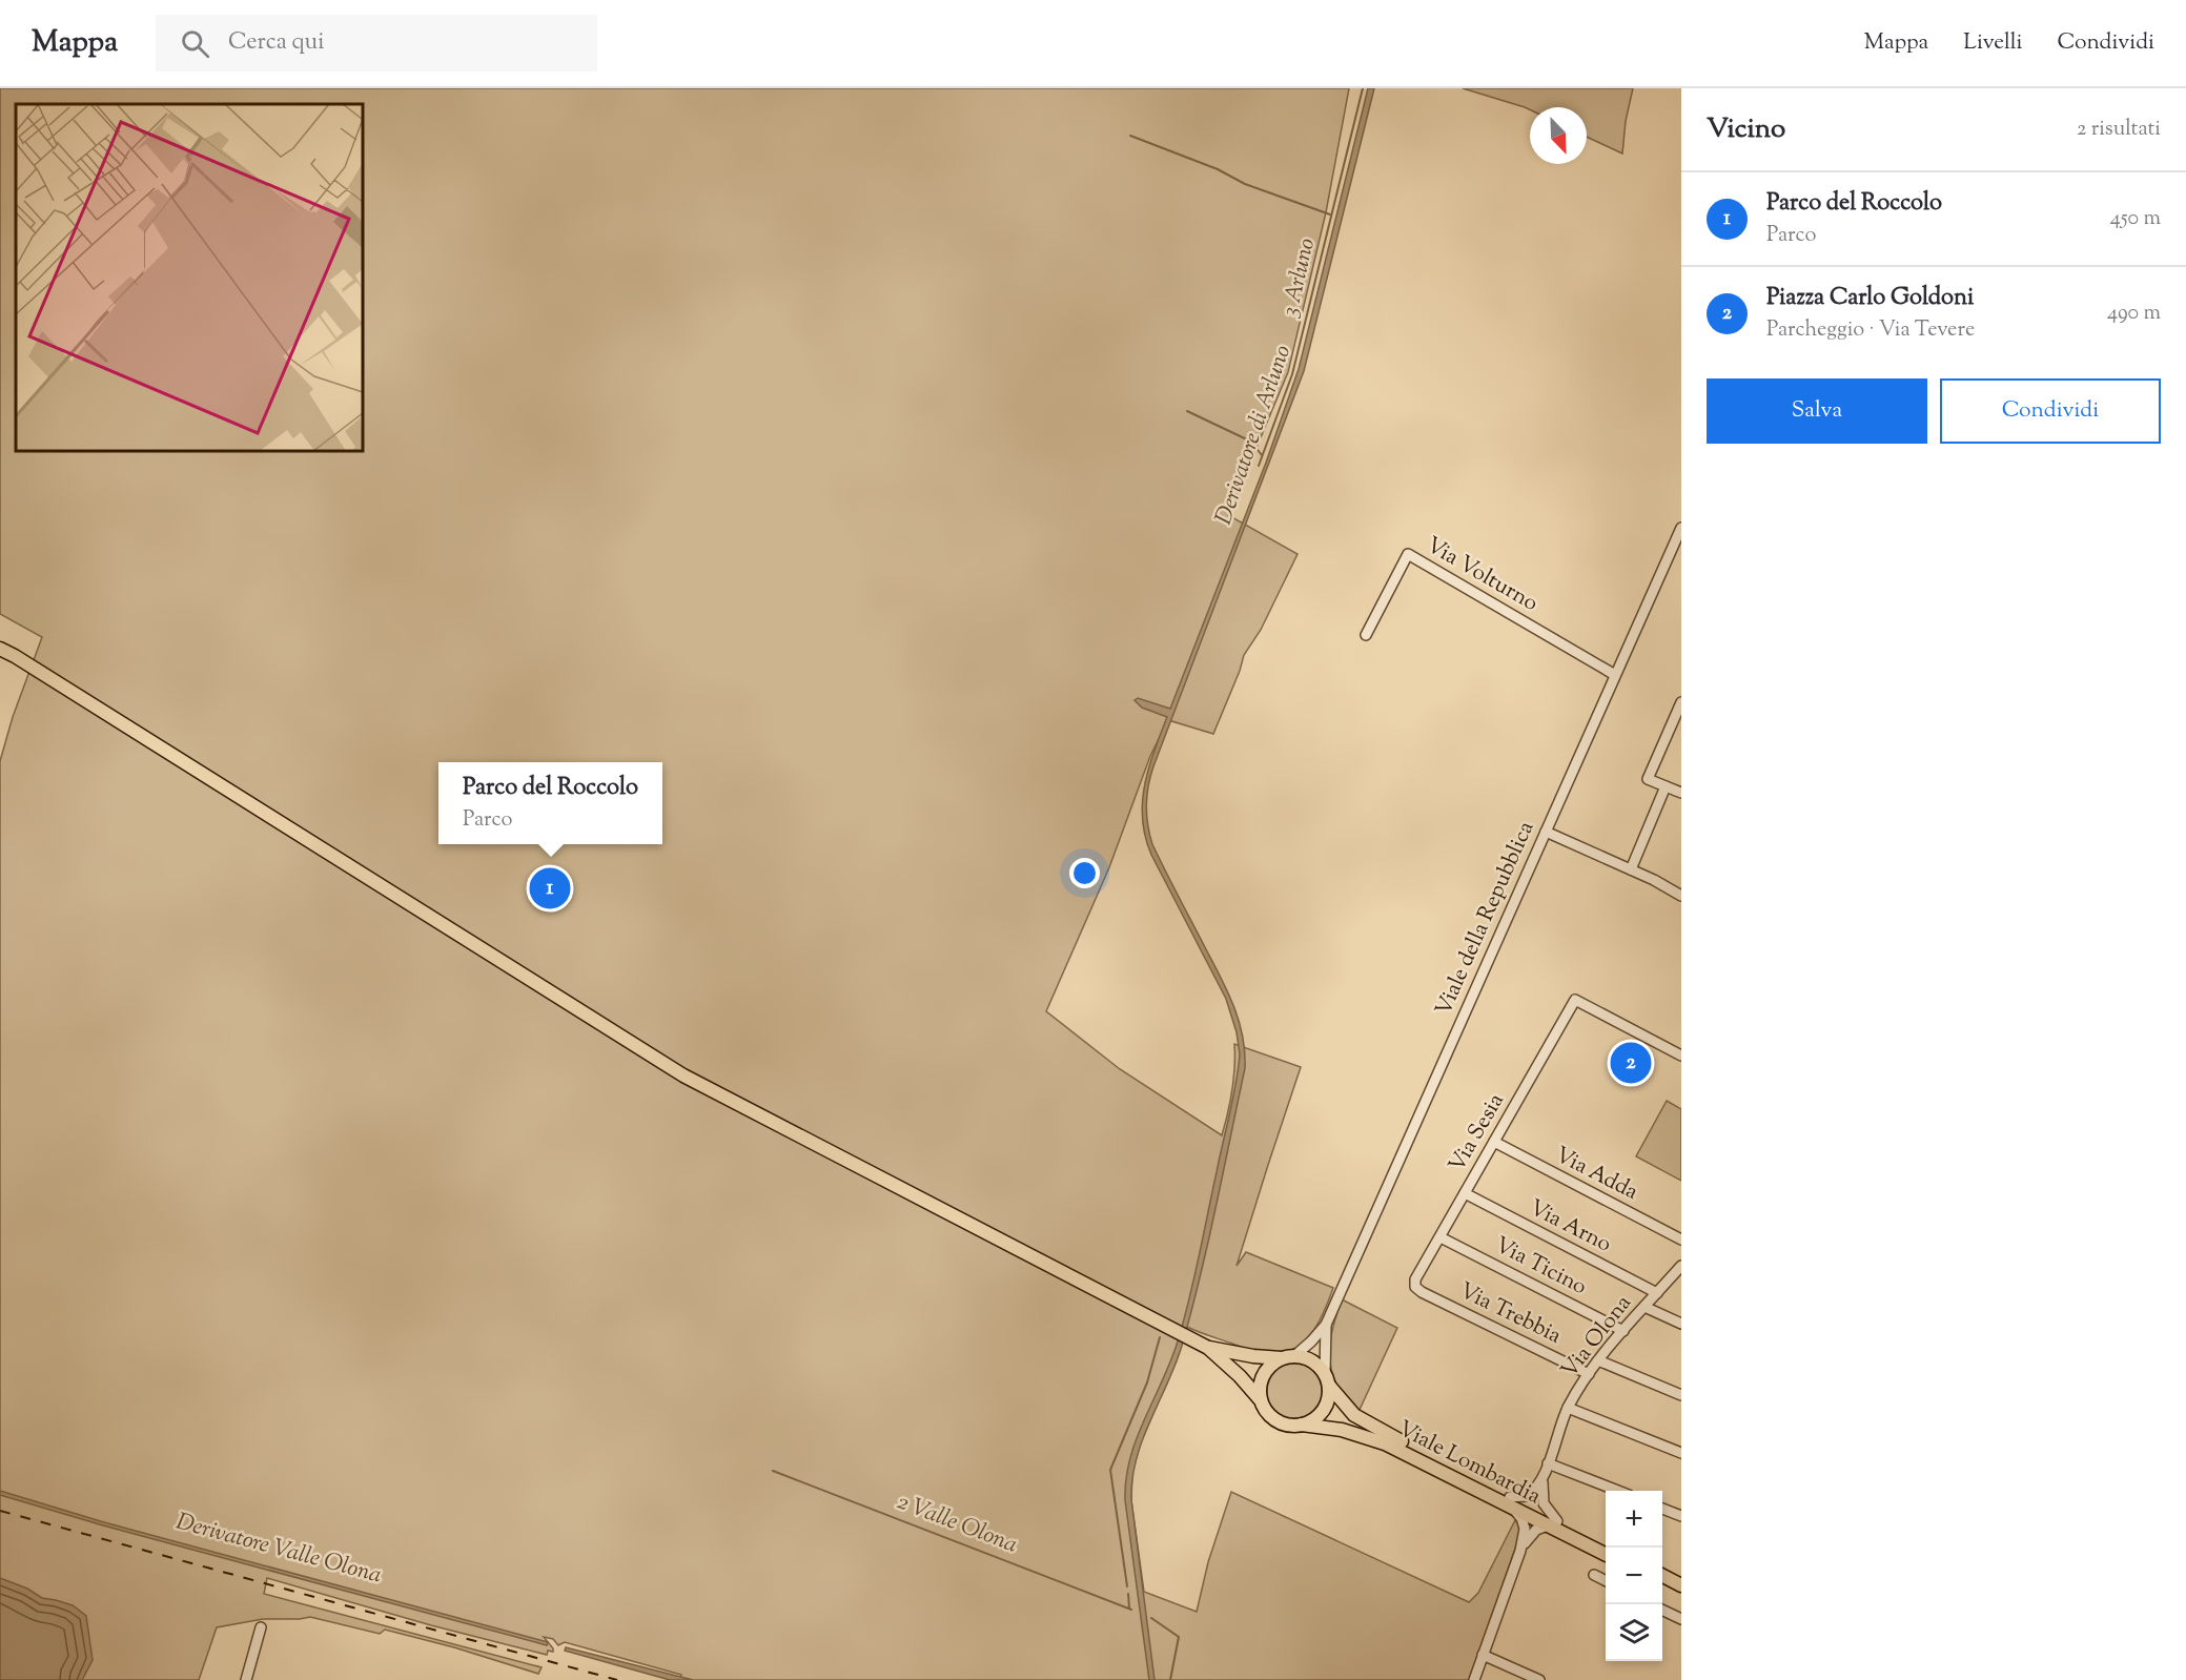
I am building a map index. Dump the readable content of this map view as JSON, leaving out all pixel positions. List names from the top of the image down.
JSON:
{
  "streets": {
    "main road": ["Viale Lombardia"],
    "street": [
      "Via Volturno",
      "Viale della Repubblica",
      "Via Sesia",
      "Via Adda",
      "Via Arno",
      "Via Ticino",
      "Via Trebbia",
      "Via Olona"
    ]
  },
  "crossings": [
    ["Via Volturno", "Viale della Repubblica"],
    ["Via Sesia", "Via Adda"],
    ["Via Sesia", "Via Arno"],
    ["Via Sesia", "Via Ticino"],
    ["Via Sesia", "Via Trebbia"],
    ["Via Arno", "Via Olona"],
    ["Via Ticino", "Via Olona"],
    ["Via Trebbia", "Via Olona"],
    ["Via Olona", "Viale Lombardia"]
  ],
  "water": [
    "3 Arluno",
    "Derivatore di Arluno",
    "2 Valle Olona",
    "Derivatore Valle Olona"
  ],
  "north": "bottom right",
  "page": {
    "header": "Mappa",
    "search": "Cerca qui",
    "nav": ["Mappa", "Livelli", "Condividi"],
    "heading": ["Vicino", "2 risultati"],
    "list": [
      {
        "mark": "1",
        "name": "Parco del Roccolo",
        "note": "Parco",
        "value": "450 m"
      },
      {
        "mark": "2",
        "name": "Piazza Carlo Goldoni",
        "note": "Parcheggio · Via Tevere",
        "value": "490 m"
      }
    ],
    "buttons": ["Salva", "Condividi"],
    "popup": ["Parco del Roccolo", "Parco"],
    "pins": ["1", "2"],
    "map_buttons": ["+", "−"]
  }
}
